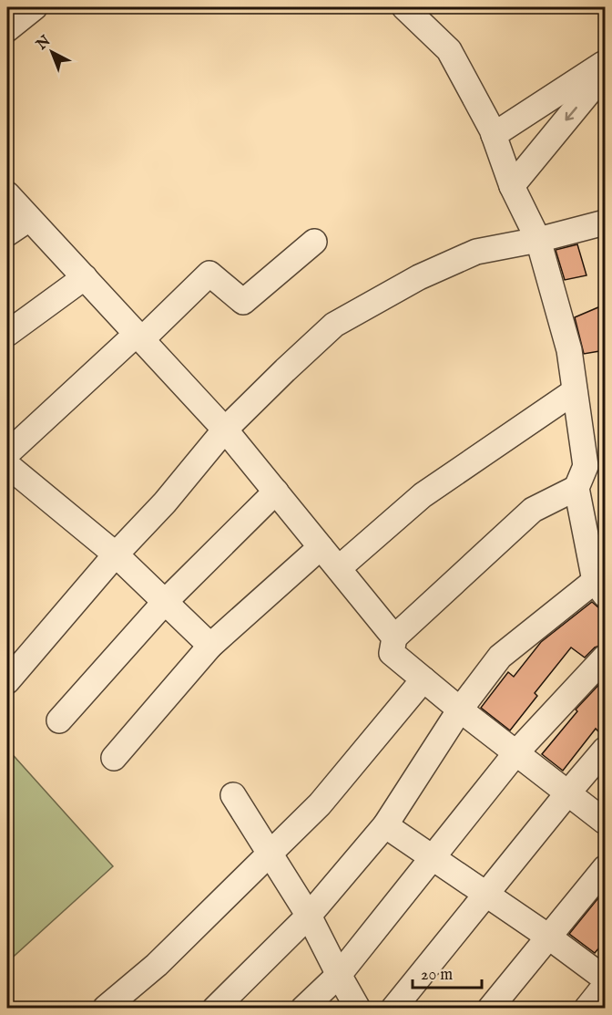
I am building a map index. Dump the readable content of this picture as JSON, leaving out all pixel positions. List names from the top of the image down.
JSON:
{
  "scale_bar": "20 m",
  "north": "top left"
}
